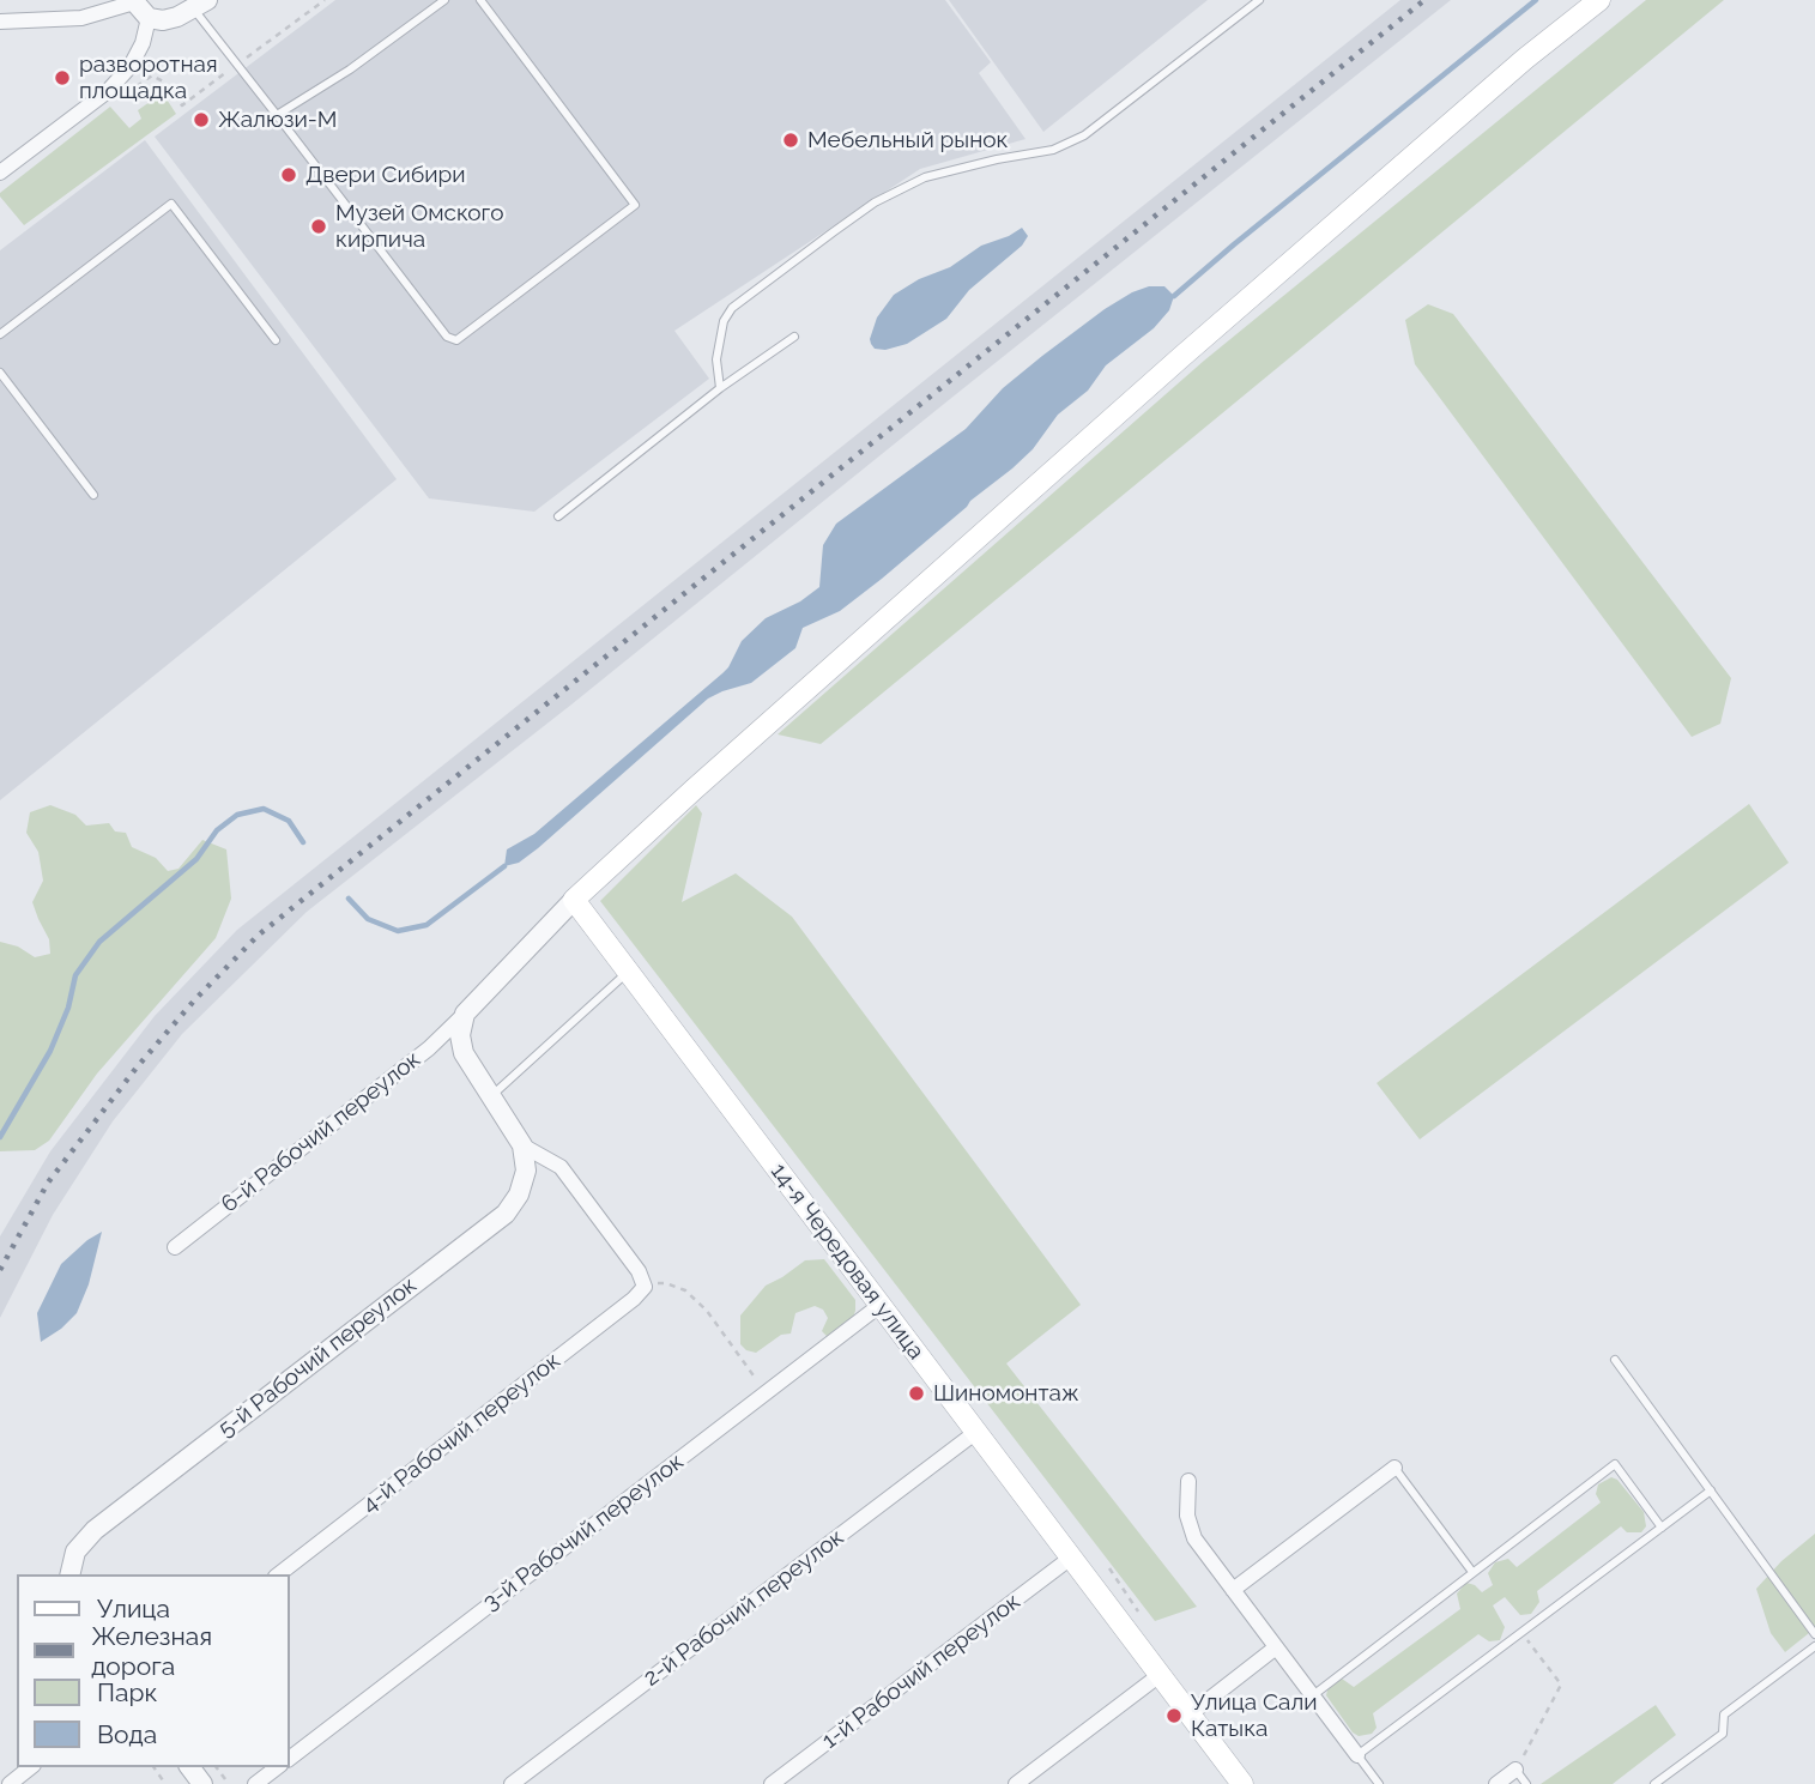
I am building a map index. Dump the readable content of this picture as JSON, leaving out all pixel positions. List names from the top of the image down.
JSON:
{
  "streets": {
    "main road": ["14-я Чередовая улица"],
    "street": [
      "6-й Рабочий переулок",
      "5-й Рабочий переулок",
      "4-й Рабочий переулок",
      "3-й Рабочий переулок",
      "2-й Рабочий переулок",
      "1-й Рабочий переулок"
    ]
  },
  "crossings": [
    ["14-я Чередовая улица", "3-й Рабочий переулок"],
    ["14-я Чередовая улица", "2-й Рабочий переулок"],
    ["14-я Чередовая улица", "1-й Рабочий переулок"]
  ],
  "places": [
    "разворотная площадка",
    "Жалюзи-М",
    "Мебельный рынок",
    "Двери Сибири",
    "Музей Омского кирпича",
    "Шиномонтаж",
    "Улица Сали Катыка"
  ],
  "legend": [
    "Улица",
    "Железная дорога",
    "Парк",
    "Вода"
  ]
}
